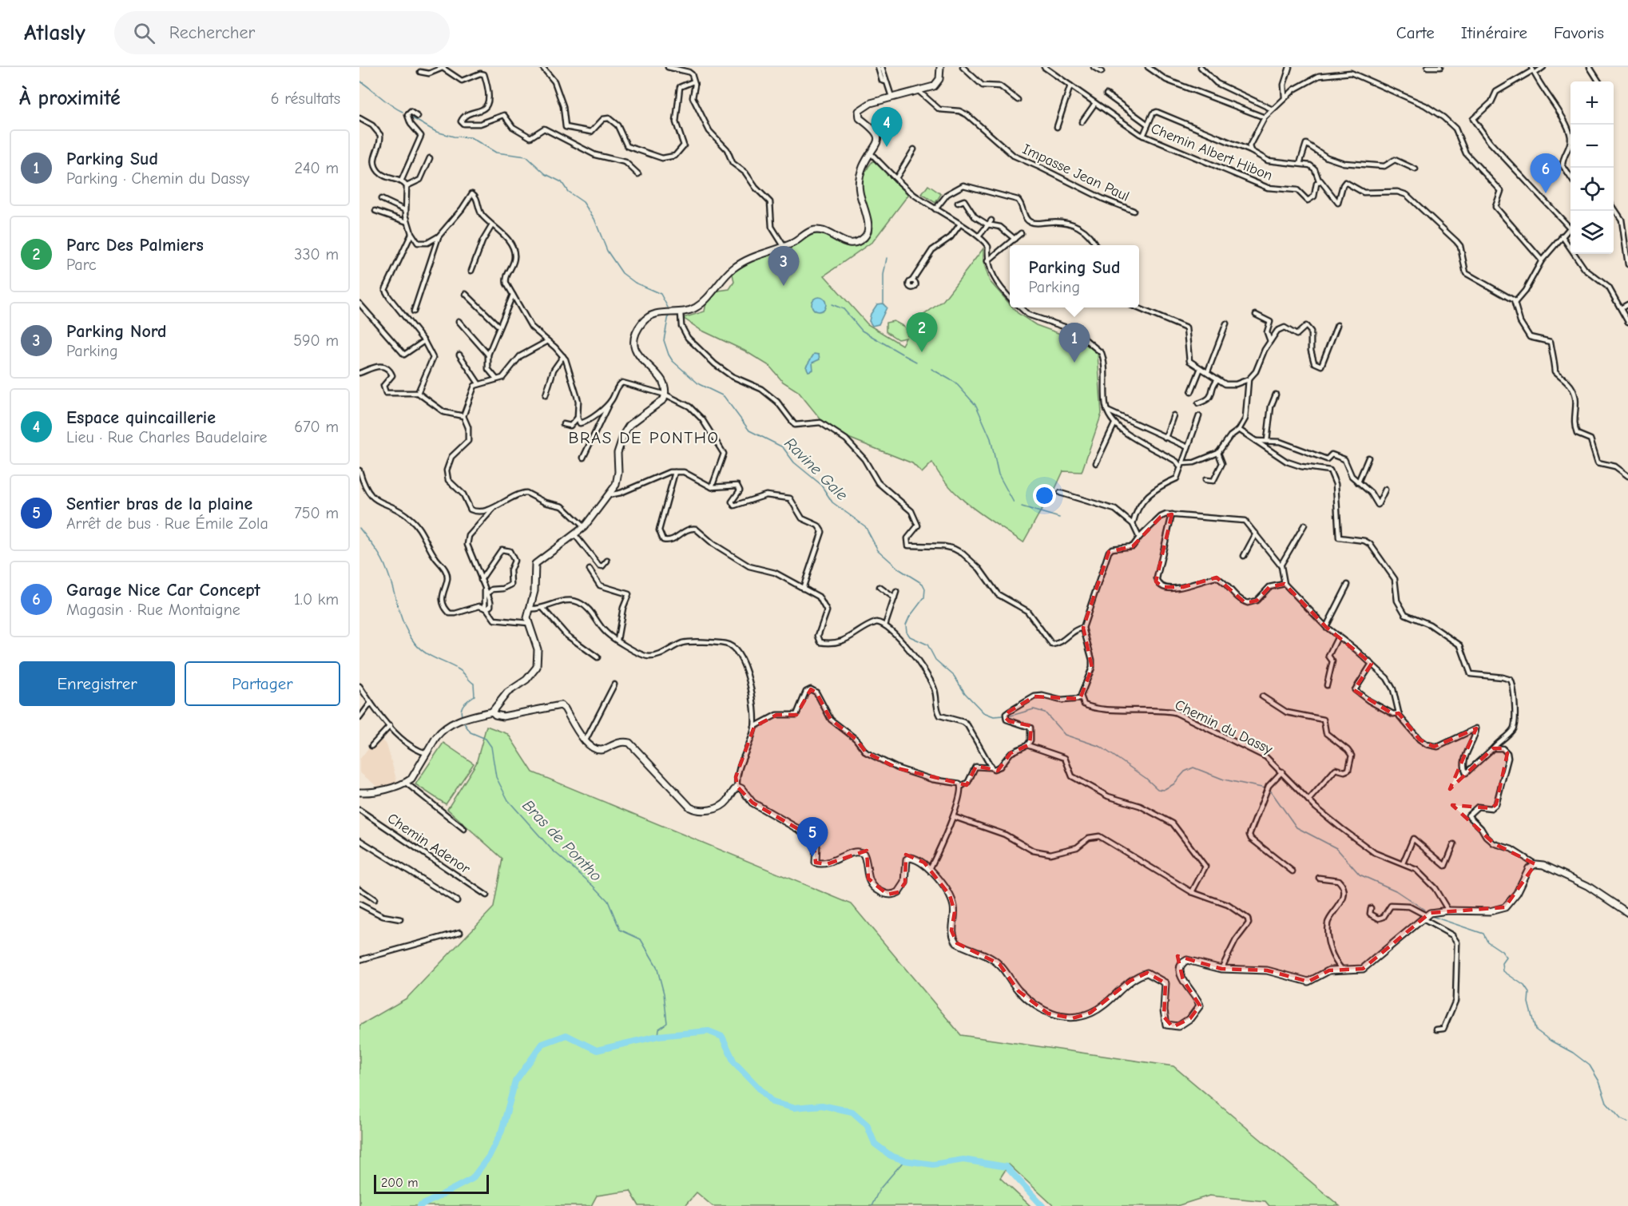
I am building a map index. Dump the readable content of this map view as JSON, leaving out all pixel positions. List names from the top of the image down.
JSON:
{
  "streets": {
    "street": [
      "Chemin Albert Hibon",
      "Impasse Jean Paul",
      "Chemin du Dassy",
      "Chemin Adenor"
    ]
  },
  "districts": ["BRAS DE PONTHO"],
  "water": ["Ravine Gale", "Bras de Pontho"],
  "scale_bar": "200 m",
  "page": {
    "header": "Atlasly",
    "search": "Rechercher",
    "nav": ["Carte", "Itinéraire", "Favoris"],
    "heading": ["À proximité", "6 résultats"],
    "map_buttons": ["+", "−"],
    "pins": [
      "4",
      "6",
      "3",
      "2",
      "1",
      "5"
    ],
    "list": [
      {
        "mark": "1",
        "name": "Parking Sud",
        "note": "Parking · Chemin du Dassy",
        "value": "240 m"
      },
      {
        "mark": "2",
        "name": "Parc Des Palmiers",
        "note": "Parc",
        "value": "330 m"
      },
      {
        "mark": "3",
        "name": "Parking Nord",
        "note": "Parking",
        "value": "590 m"
      },
      {
        "mark": "4",
        "name": "Espace quincaillerie",
        "note": "Lieu · Rue Charles Baudelaire",
        "value": "670 m"
      },
      {
        "mark": "5",
        "name": "Sentier bras de la plaine",
        "note": "Arrêt de bus · Rue Émile Zola",
        "value": "750 m"
      },
      {
        "mark": "6",
        "name": "Garage Nice Car Concept",
        "note": "Magasin · Rue Montaigne",
        "value": "1.0 km"
      }
    ],
    "popup": ["Parking Sud", "Parking"],
    "buttons": ["Enregistrer", "Partager"],
    "scale": "200 m"
  }
}
